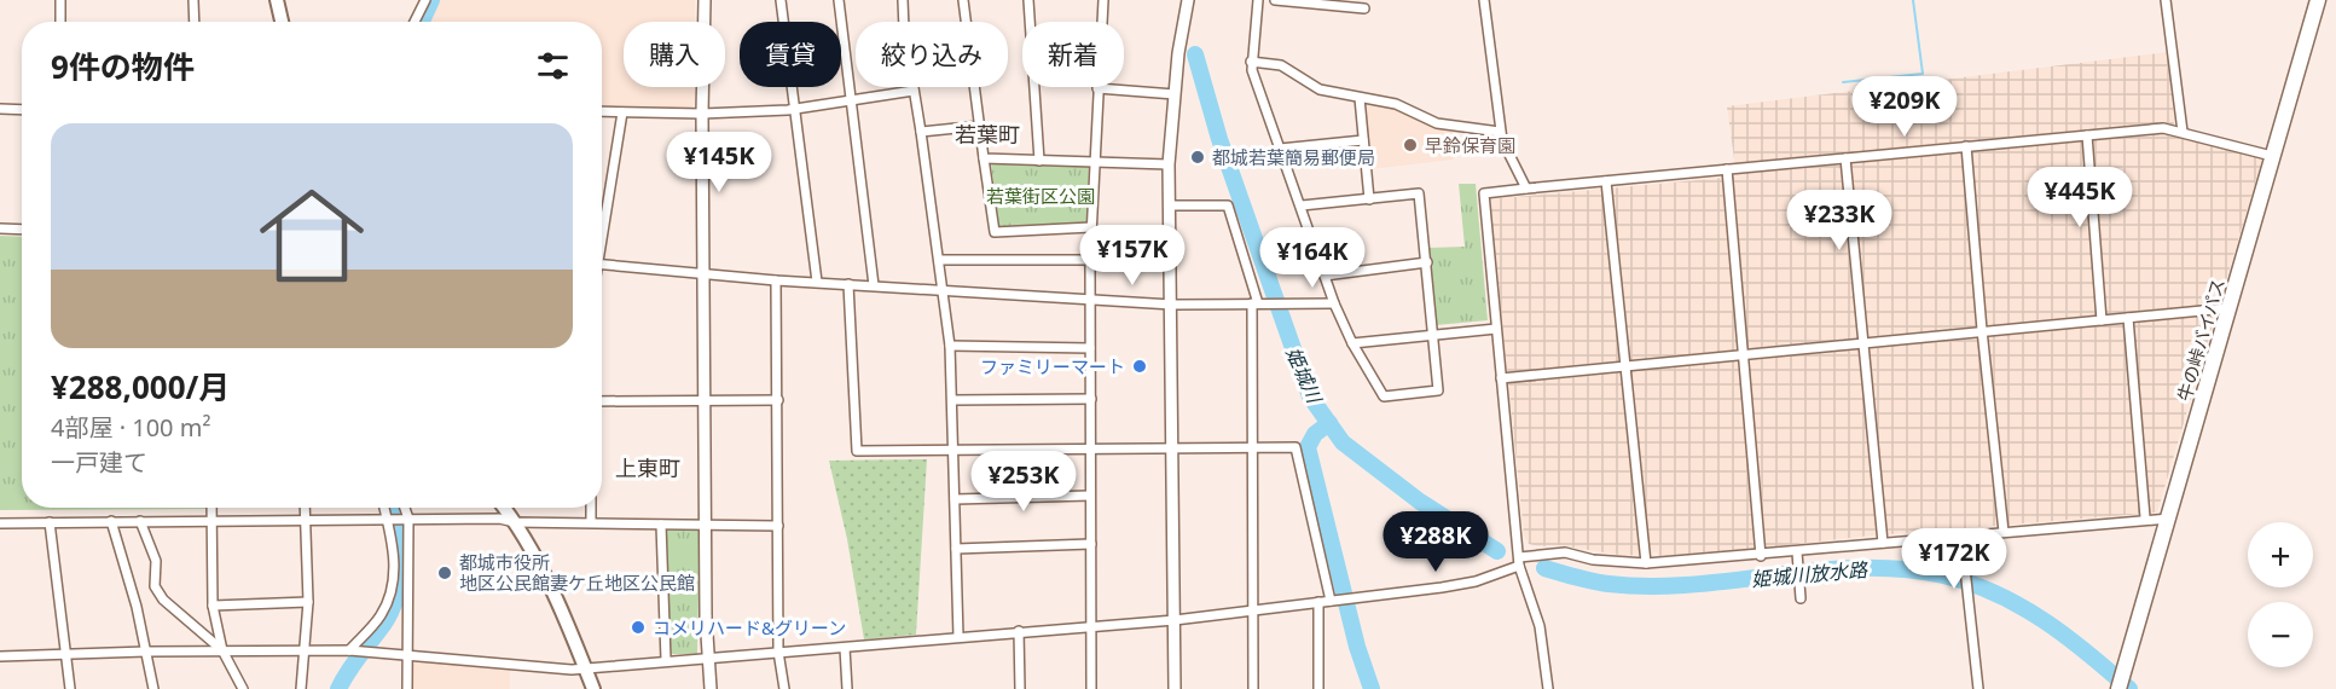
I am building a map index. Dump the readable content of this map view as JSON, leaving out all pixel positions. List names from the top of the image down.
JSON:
{
  "streets": {
    "highway": ["牛の峠バイパス"]
  },
  "districts": ["若葉町", "上東町"],
  "water": ["姫城川", "姫城川放水路"],
  "parks": ["若葉街区公園"],
  "places": [
    "早鈴保育園",
    "都城若葉簡易郵便局",
    "ファミリーマート",
    "都城市役所 地区公民館妻ケ丘地区公民館",
    "コメリハード&グリーン"
  ],
  "page": {
    "chip": [
      "購入",
      "賃貸",
      "絞り込み",
      "新着"
    ],
    "heading": "9件の物件",
    "price": [
      "¥209K",
      "¥145K",
      "¥445K",
      "¥233K",
      "¥157K",
      "¥164K",
      "¥253K",
      "¥288K",
      "¥172K"
    ],
    "list": [
      {
        "name": "¥288,000/月",
        "note": "4部屋 · 100 m² · 一戸建て"
      }
    ],
    "map_buttons": ["+", "−"]
  }
}
